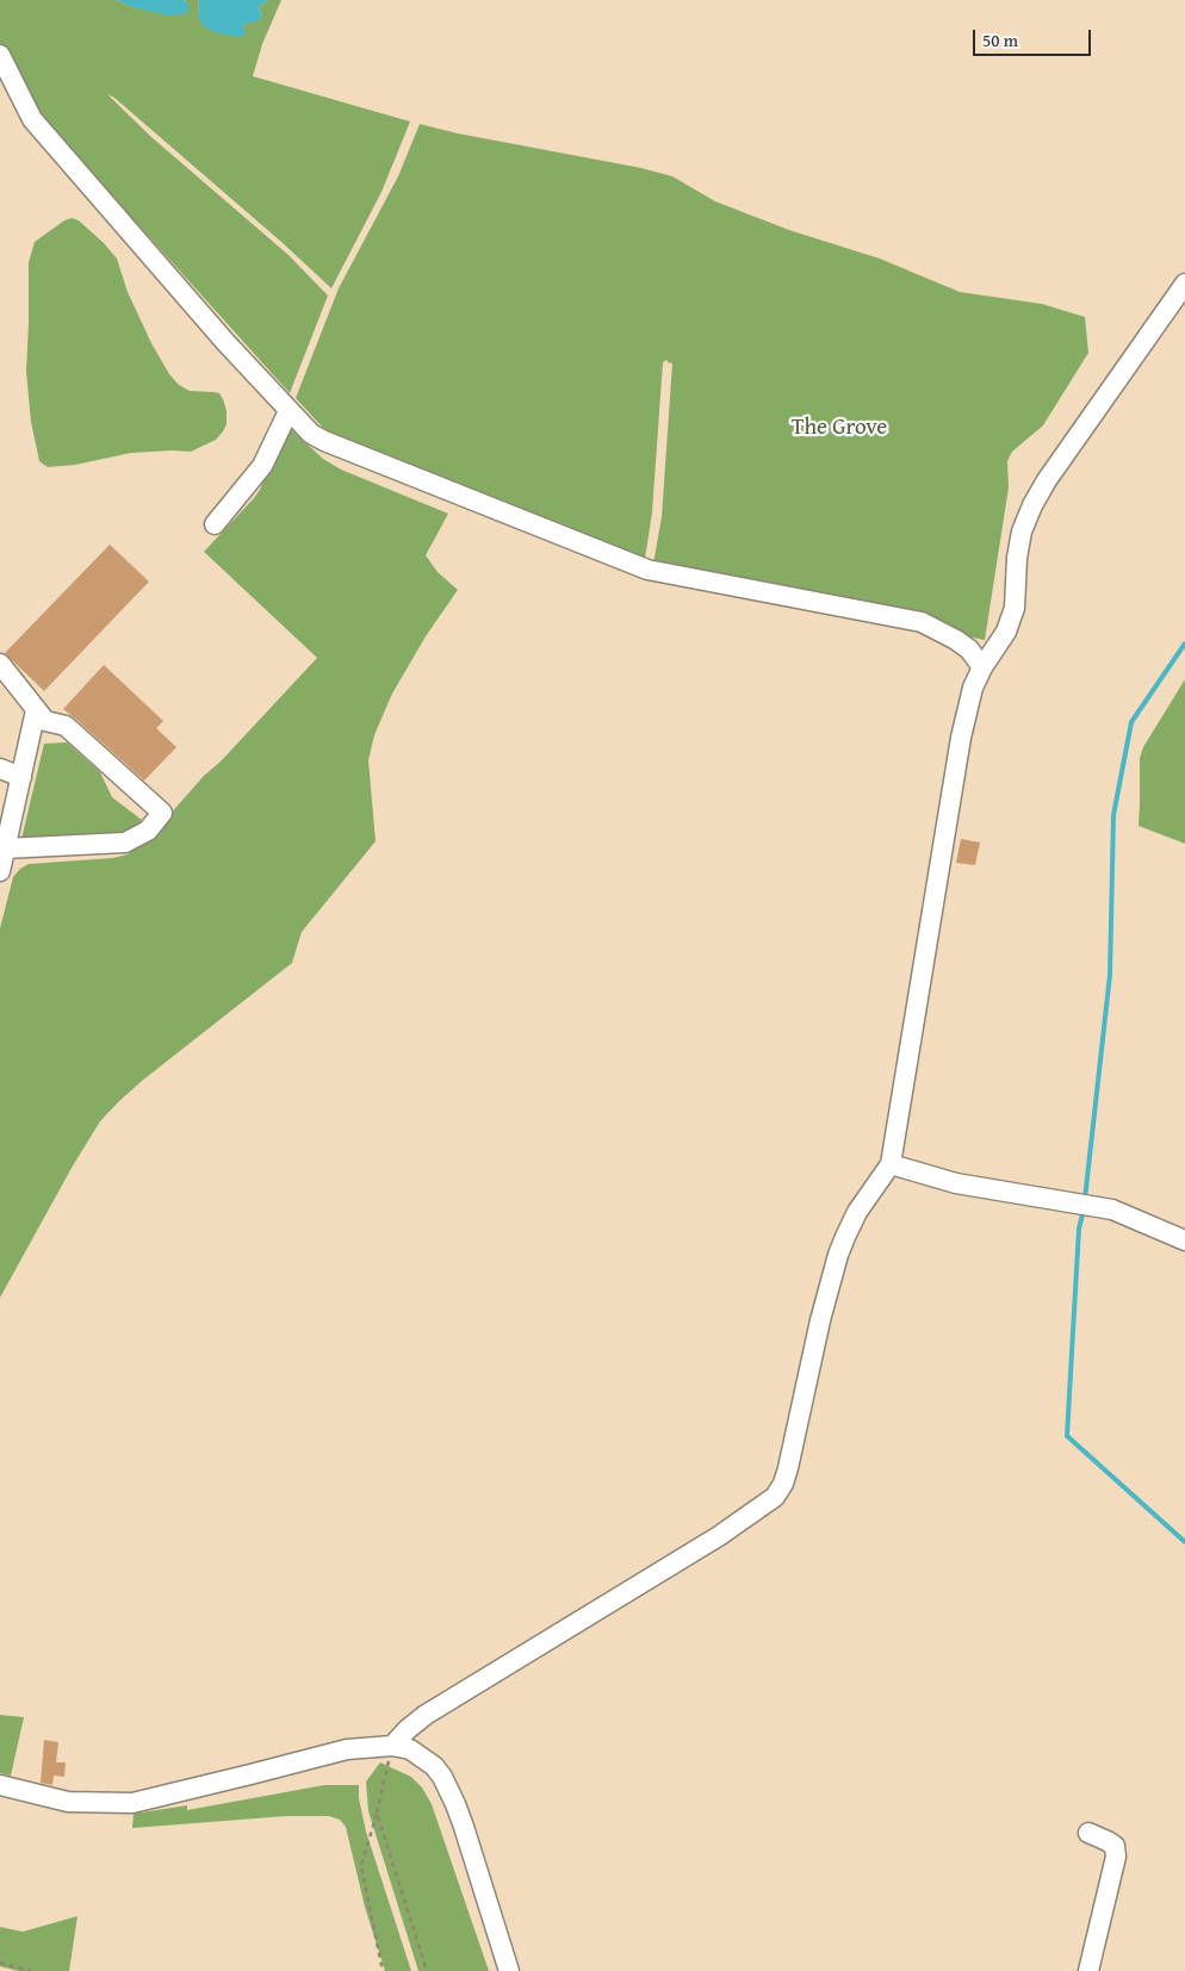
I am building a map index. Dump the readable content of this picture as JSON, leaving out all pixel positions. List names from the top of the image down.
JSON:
{
  "parks": ["The Grove"],
  "scale_bar": "50 m"
}
